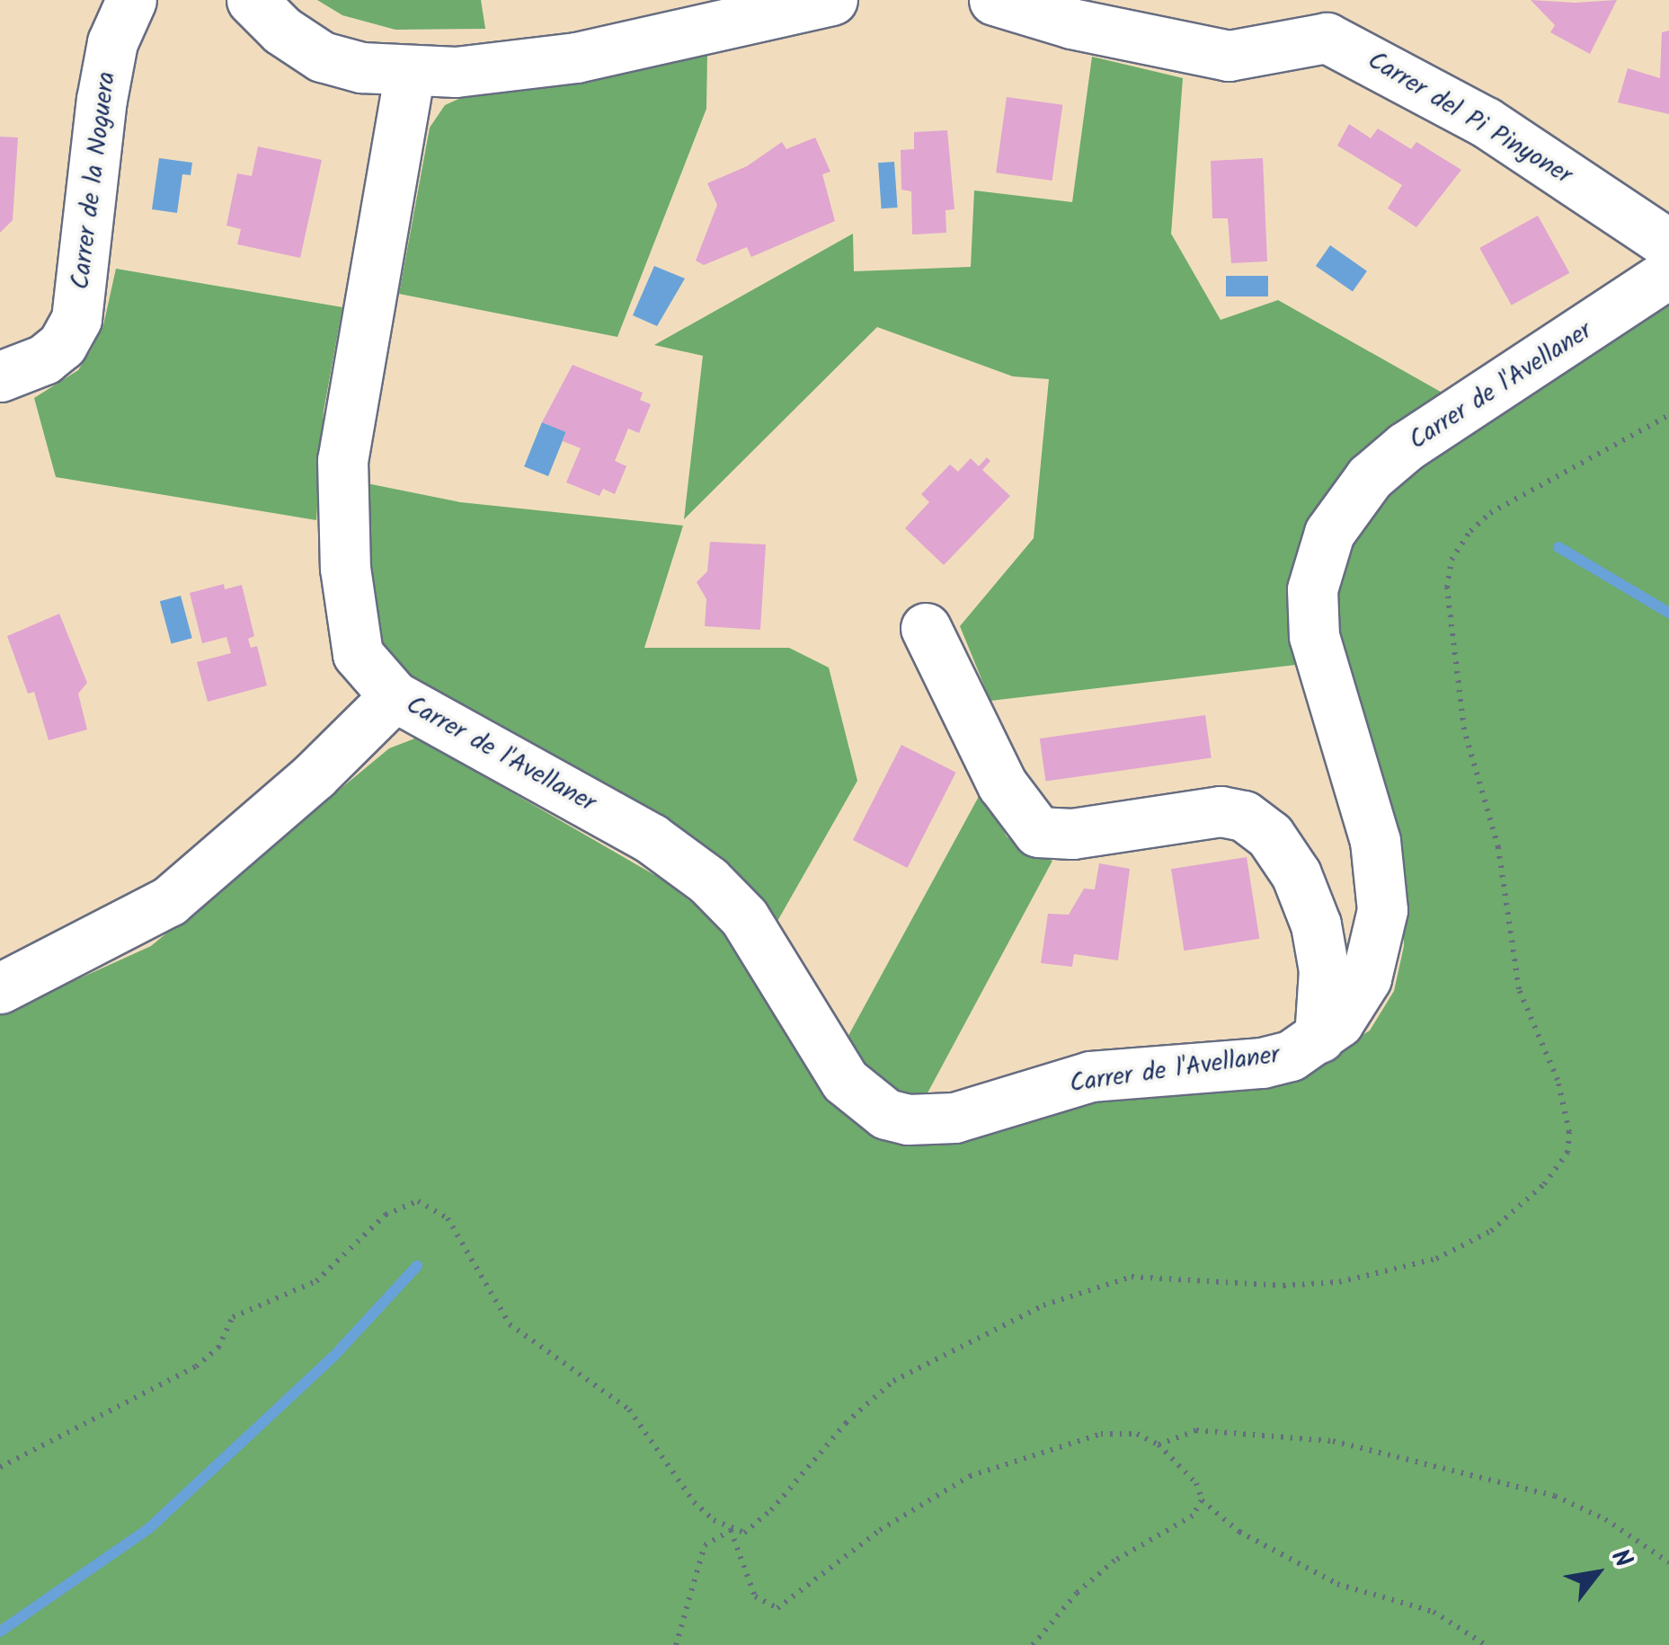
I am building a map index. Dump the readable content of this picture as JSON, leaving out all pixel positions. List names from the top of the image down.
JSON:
{
  "streets": {
    "street": ["Carrer del Pi Pinyoner", "Carrer de la Noguera", "Carrer de l'Avellaner"]
  },
  "north": "top right"
}
